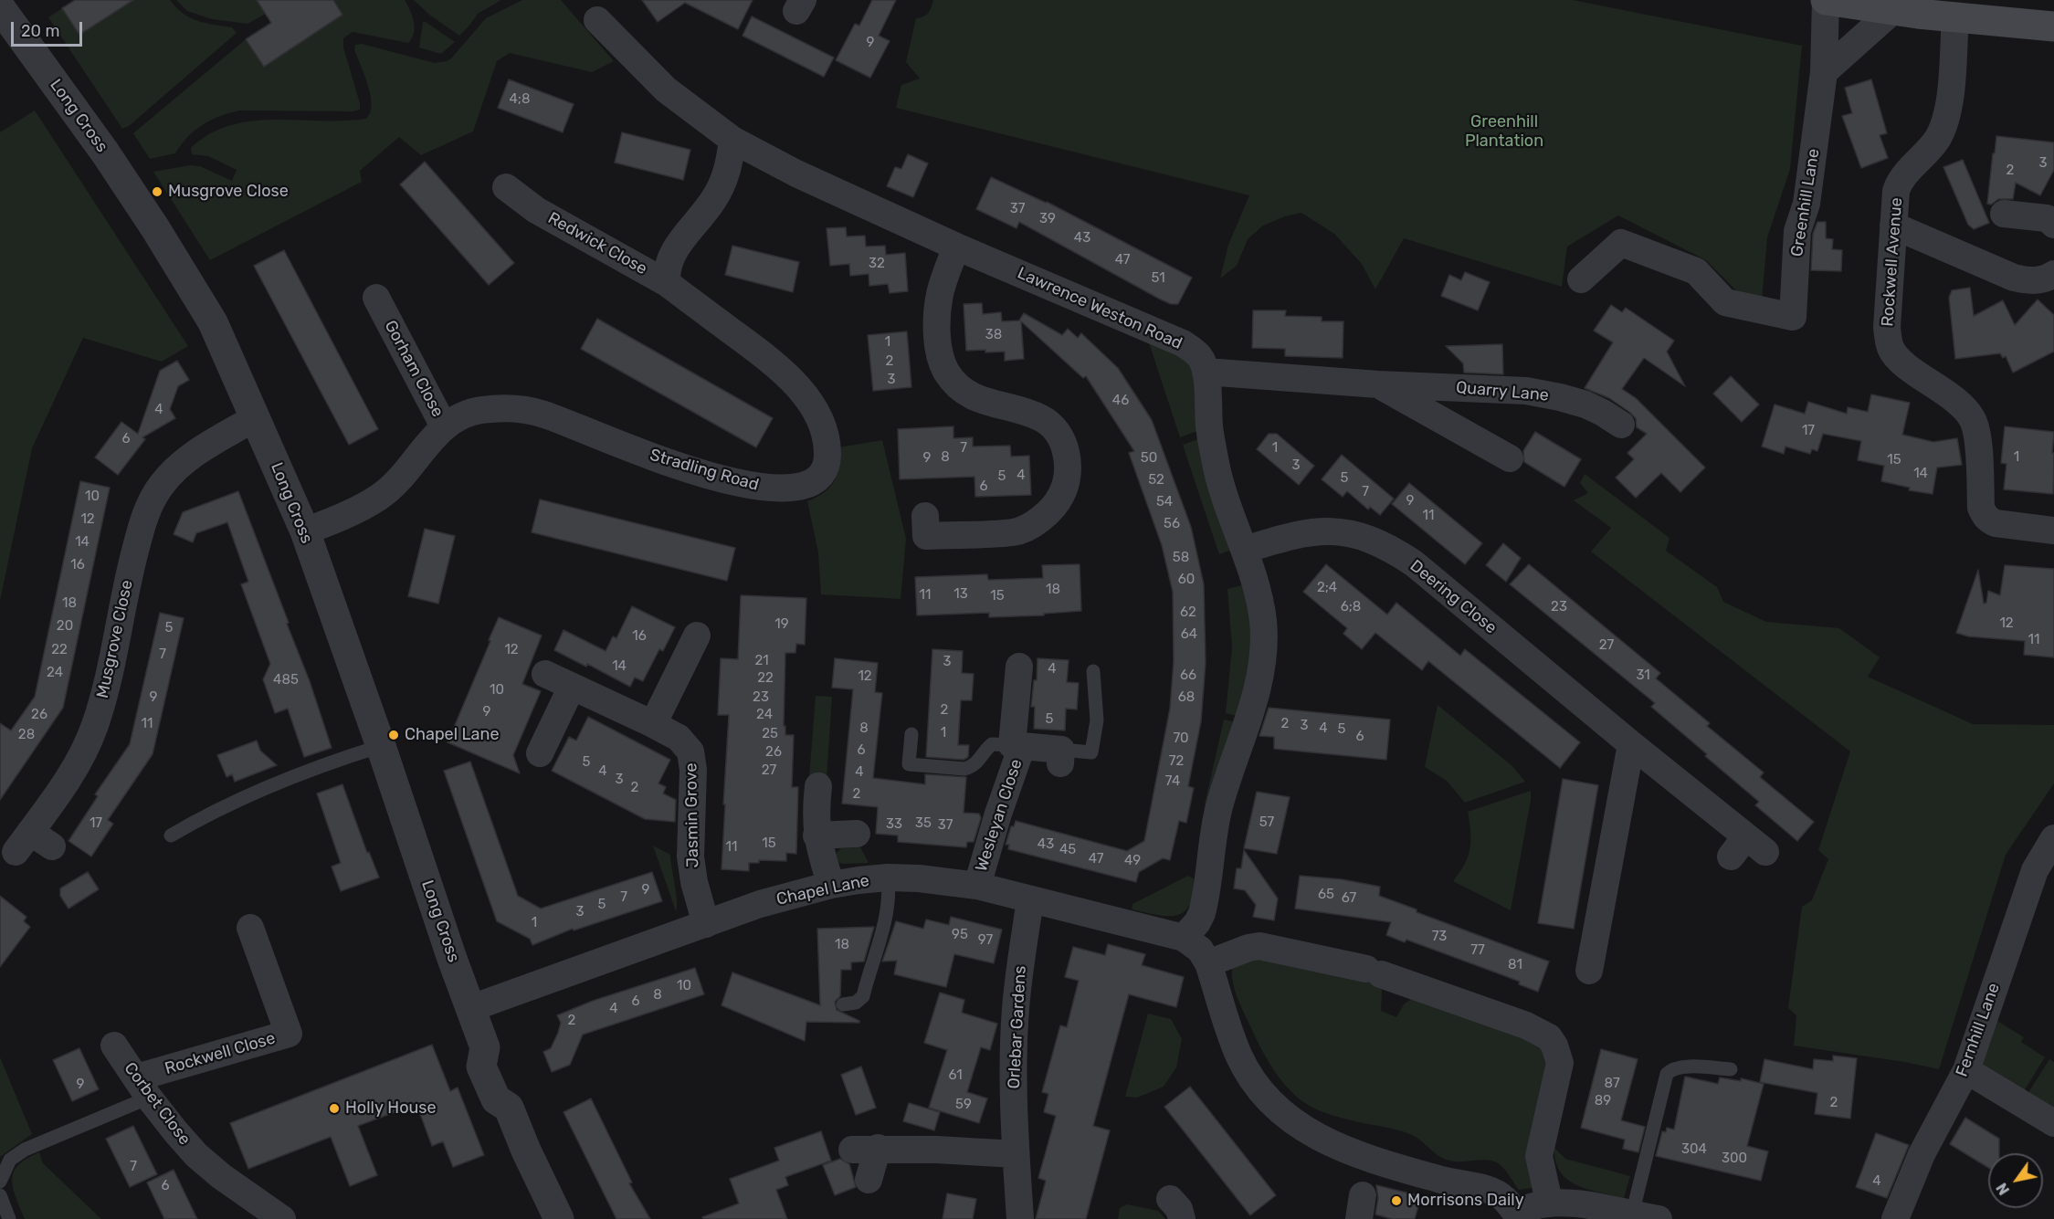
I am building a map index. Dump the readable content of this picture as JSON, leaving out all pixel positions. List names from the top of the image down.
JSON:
{
  "streets": {
    "street": [
      "Long Cross",
      "Greenhill Lane",
      "Redwick Close",
      "Rockwell Avenue",
      "Lawrence Weston Road",
      "Gorham Close",
      "Quarry Lane",
      "Stradling Road",
      "Deering Close",
      "Musgrove Close",
      "Jasmin Grove",
      "Wesleyan Close",
      "Chapel Lane",
      "Orlebar Gardens",
      "Fernhill Lane",
      "Rockwell Close",
      "Corbet Close"
    ]
  },
  "crossings": [
    ["Long Cross", "Stradling Road"],
    ["Long Cross", "Musgrove Close"],
    ["Long Cross", "Chapel Lane"],
    ["Redwick Close", "Stradling Road"],
    ["Lawrence Weston Road", "Quarry Lane"],
    ["Gorham Close", "Stradling Road"],
    ["Jasmin Grove", "Chapel Lane"],
    ["Wesleyan Close", "Chapel Lane"],
    ["Chapel Lane", "Orlebar Gardens"],
    ["Rockwell Close", "Corbet Close"]
  ],
  "parks": ["Greenhill Plantation"],
  "places": [
    "Musgrove Close",
    "Chapel Lane",
    "Holly House",
    "Morrisons Daily"
  ],
  "house_numbers": [
    "9",
    "4;8",
    "3",
    "2",
    "37",
    "39",
    "43",
    "47",
    "32",
    "51",
    "38",
    "1",
    "2",
    "3",
    "46",
    "4",
    "17",
    "6",
    "7",
    "1",
    "8",
    "1",
    "9",
    "50",
    "15",
    "3",
    "14",
    "4",
    "5",
    "5",
    "52",
    "6",
    "7",
    "10",
    "9",
    "54",
    "11",
    "12",
    "56",
    "14",
    "58",
    "16",
    "60",
    "2;4",
    "18",
    "13",
    "11",
    "15",
    "18",
    "6;8",
    "23",
    "62",
    "12",
    "19",
    "20",
    "5",
    "64",
    "16",
    "11",
    "27",
    "22",
    "12",
    "7",
    "21",
    "3",
    "14",
    "4",
    "24",
    "66",
    "31",
    "12",
    "22",
    "485",
    "10",
    "9",
    "23",
    "68",
    "2",
    "9",
    "26",
    "24",
    "5",
    "11",
    "2",
    "3",
    "8",
    "4",
    "5",
    "1",
    "25",
    "28",
    "6",
    "70",
    "6",
    "26",
    "72",
    "5",
    "27",
    "4",
    "4",
    "3",
    "74",
    "2",
    "2",
    "57",
    "17",
    "35",
    "33",
    "37",
    "15",
    "43",
    "11",
    "45",
    "47",
    "49",
    "9",
    "65",
    "7",
    "67",
    "5",
    "3",
    "1",
    "95",
    "73",
    "97",
    "18",
    "77",
    "81",
    "10",
    "8",
    "6",
    "4",
    "2",
    "61",
    "87",
    "9",
    "89",
    "2",
    "59",
    "304",
    "300",
    "7",
    "4",
    "6"
  ],
  "scale_bar": "20 m",
  "north": "bottom left"
}
